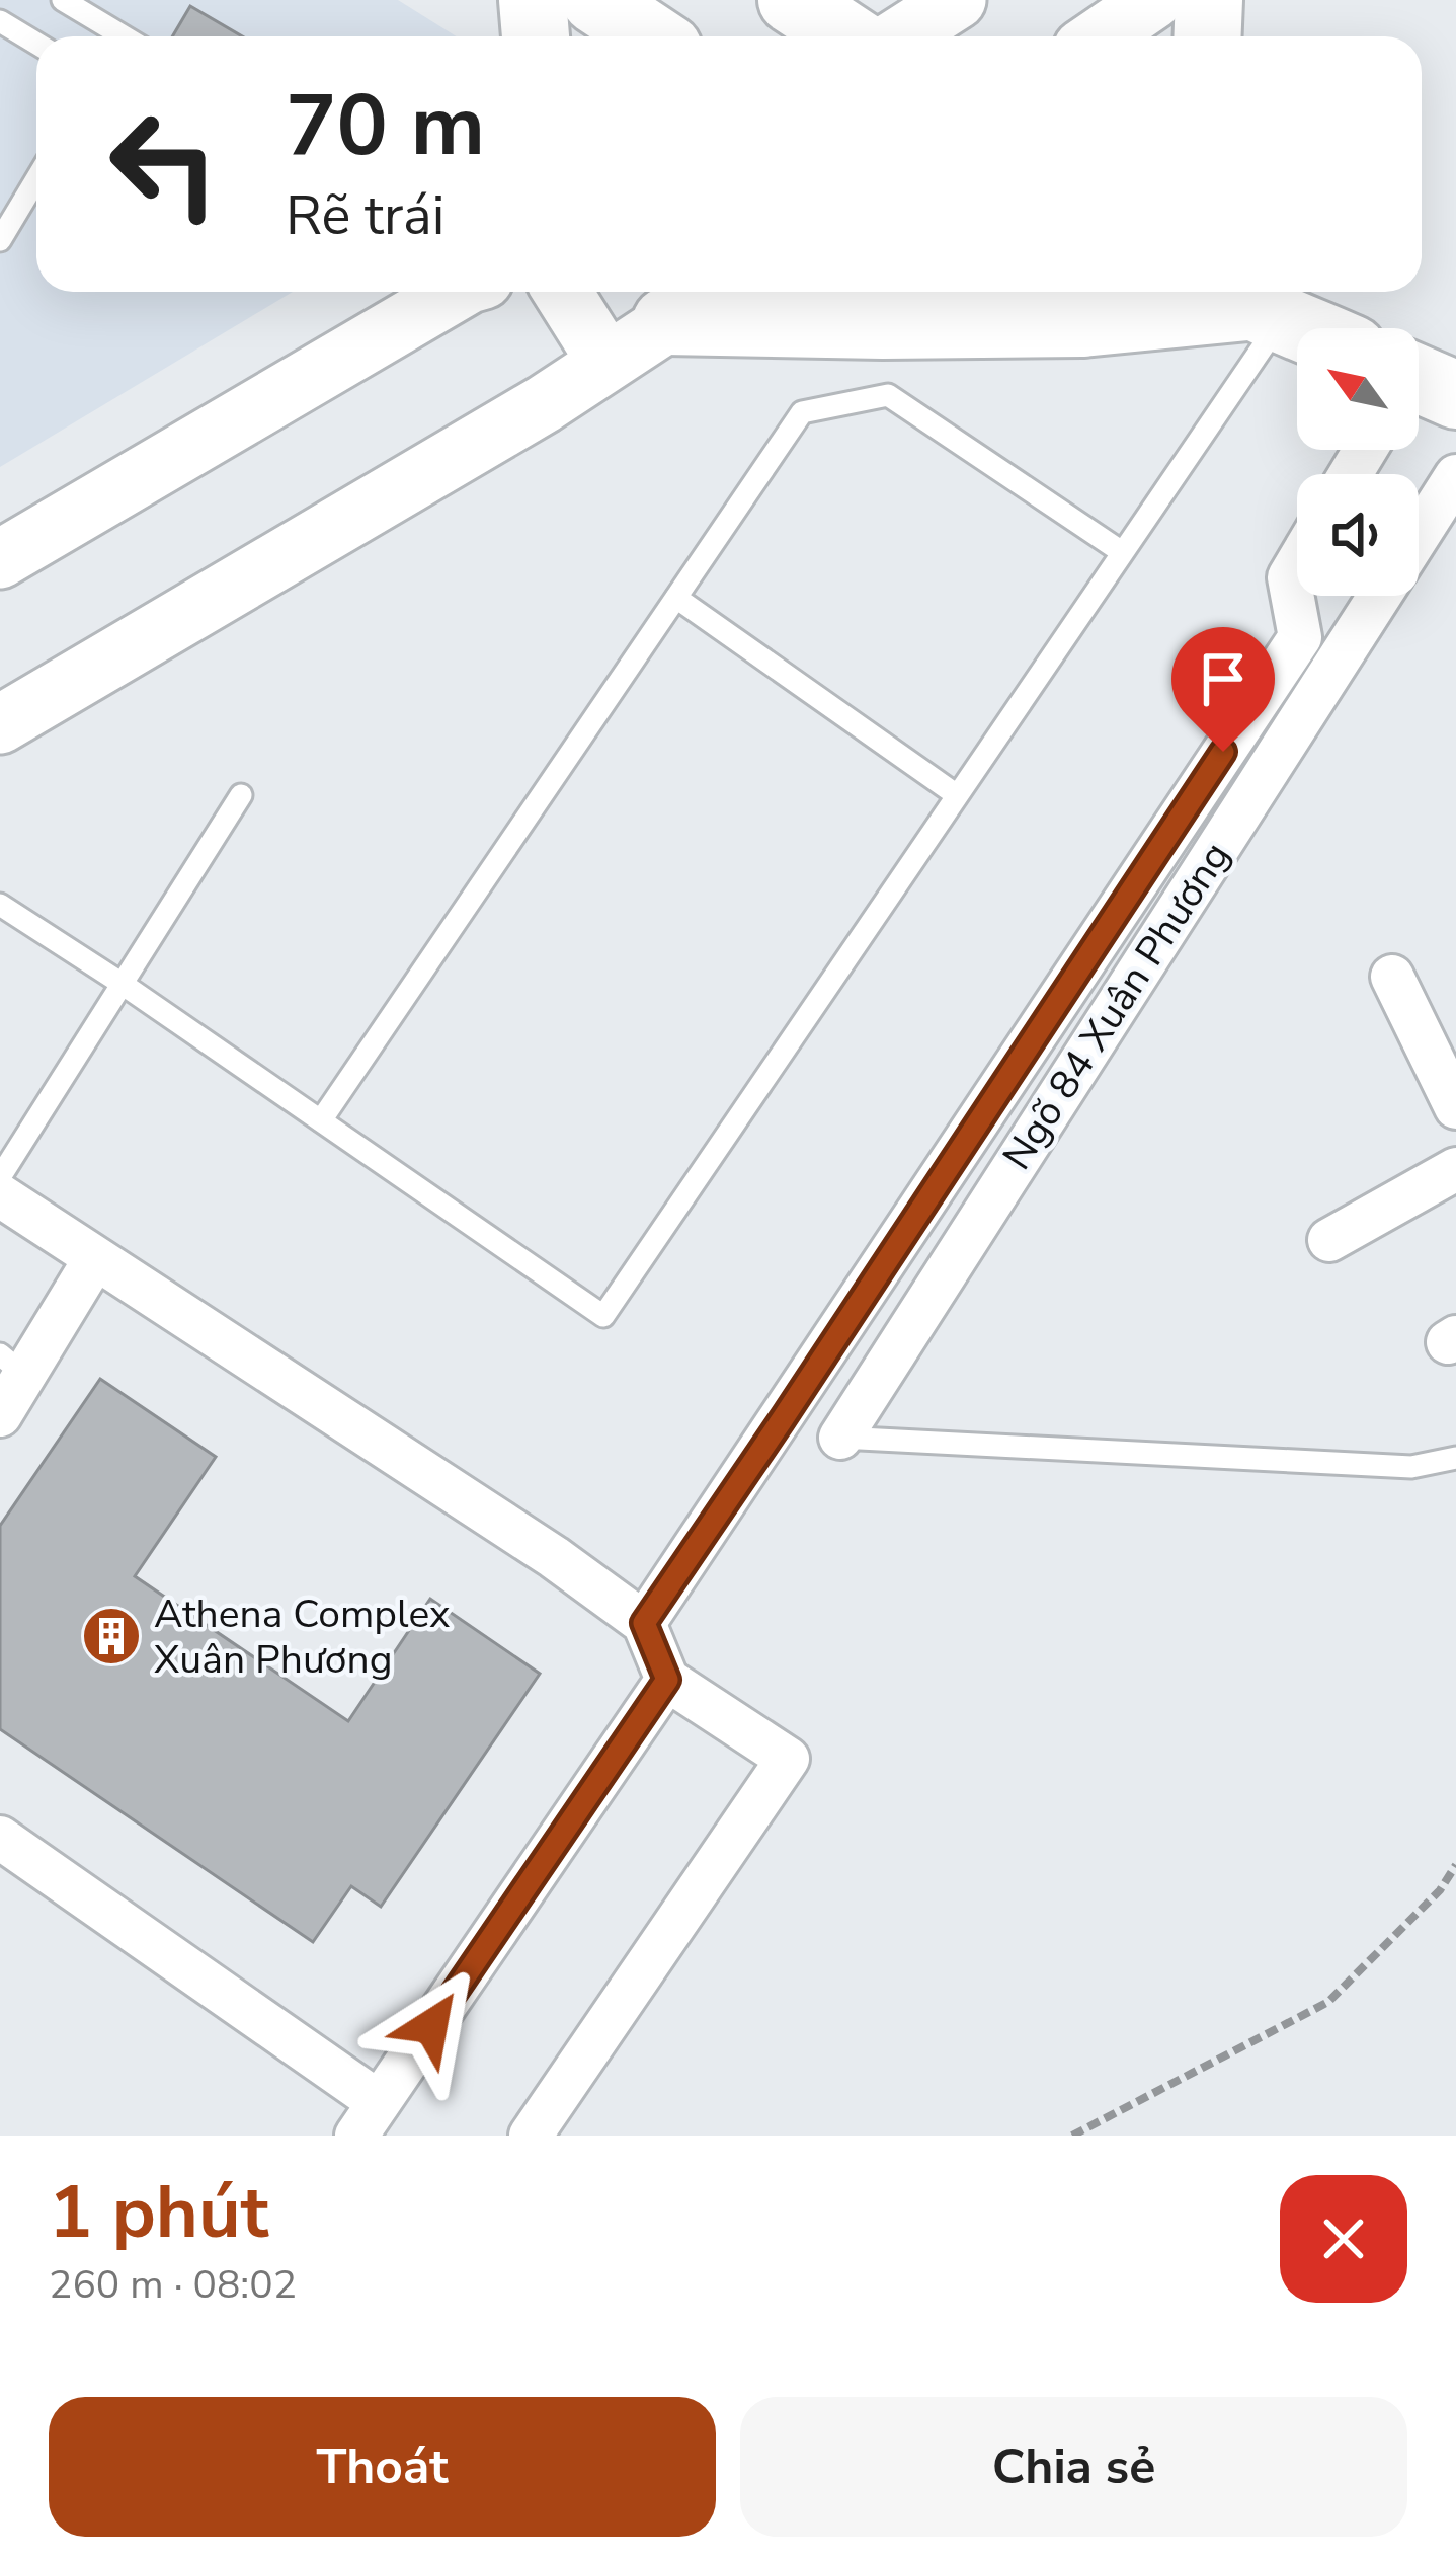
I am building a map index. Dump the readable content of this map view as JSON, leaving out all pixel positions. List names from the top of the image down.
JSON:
{
  "streets": {
    "street": ["Ngõ 84 Xuân Phương"]
  },
  "places": {
    "building": ["Athena Complex Xuân Phương"]
  },
  "north": "top left",
  "page": {
    "turn": ["70 m", "Rẽ trái"],
    "heading": ["1 phút", "260 m · 08:02"],
    "buttons": ["Thoát", "Chia sẻ"]
  }
}
